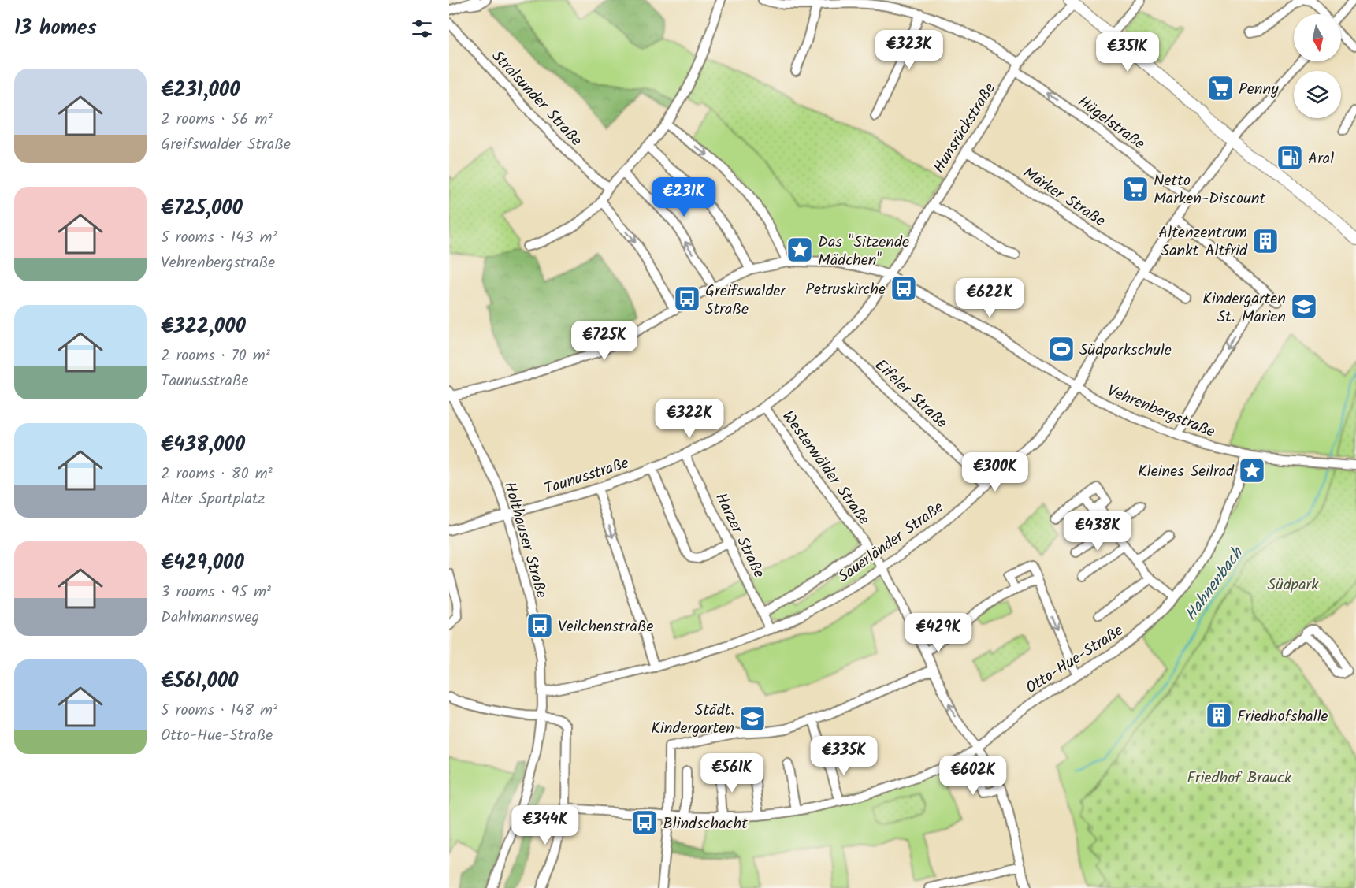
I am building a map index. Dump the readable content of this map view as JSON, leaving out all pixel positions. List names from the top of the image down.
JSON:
{
  "streets": {
    "street": [
      "Stralsunder Straße",
      "Hügelstraße",
      "Hunsrückstraße",
      "Märker Straße",
      "Eifeler Straße",
      "Vehrenbergstraße",
      "Westerwälder Straße",
      "Taunusstraße",
      "Harzer Straße",
      "Holthauser Straße",
      "Sauerländer Straße",
      "Otto-Hue-Straße"
    ]
  },
  "crossings": [
    ["Hügelstraße", "Hunsrückstraße"],
    ["Hügelstraße", "Sauerländer Straße"],
    ["Hunsrückstraße", "Märker Straße"],
    ["Hunsrückstraße", "Vehrenbergstraße"],
    ["Hunsrückstraße", "Taunusstraße"],
    ["Märker Straße", "Sauerländer Straße"],
    ["Eifeler Straße", "Taunusstraße"],
    ["Eifeler Straße", "Sauerländer Straße"],
    ["Vehrenbergstraße", "Taunusstraße"],
    ["Vehrenbergstraße", "Holthauser Straße"],
    ["Vehrenbergstraße", "Sauerländer Straße"],
    ["Vehrenbergstraße", "Otto-Hue-Straße"],
    ["Westerwälder Straße", "Taunusstraße"],
    ["Westerwälder Straße", "Sauerländer Straße"],
    ["Westerwälder Straße", "Otto-Hue-Straße"],
    ["Taunusstraße", "Harzer Straße"],
    ["Taunusstraße", "Holthauser Straße"],
    ["Harzer Straße", "Sauerländer Straße"],
    ["Holthauser Straße", "Sauerländer Straße"]
  ],
  "one_way": ["Hügelstraße"],
  "water": ["Hahnenbach"],
  "parks": ["Südpark", "Friedhof Brauck"],
  "places": {
    "supermarket": ["Penny", "Netto Marken-Discount"],
    "fuel station": ["Aral"],
    "building": ["Altenzentrum Sankt Altfrid", "Friedhofshalle"],
    "place": ["Das \"Sitzende Mädchen\"", "Kleines Seilrad"],
    "bus stop": [
      "Petruskirche",
      "Greifswalder Straße",
      "Veilchenstraße",
      "Blindschacht"
    ],
    "school or university": ["Kindergarten St. Marien", "Städt. Kindergarten"],
    "sports": ["Südparkschule"]
  },
  "north": "bottom",
  "page": {
    "heading": "13 homes",
    "price": [
      "€323K",
      "€351K",
      "€231K",
      "€622K",
      "€725K",
      "€322K",
      "€300K",
      "€438K",
      "€429K",
      "€335K",
      "€561K",
      "€602K",
      "€344K"
    ],
    "list": [
      {
        "name": "€231,000",
        "note": "2 rooms · 56 m² · Greifswalder Straße"
      },
      {
        "name": "€725,000",
        "note": "5 rooms · 143 m² · Vehrenbergstraße"
      },
      {
        "name": "€322,000",
        "note": "2 rooms · 70 m² · Taunusstraße"
      },
      {
        "name": "€438,000",
        "note": "2 rooms · 80 m² · Alter Sportplatz"
      },
      {
        "name": "€429,000",
        "note": "3 rooms · 95 m² · Dahlmannsweg"
      },
      {
        "name": "€561,000",
        "note": "5 rooms · 148 m² · Otto-Hue-Straße"
      }
    ]
  }
}
